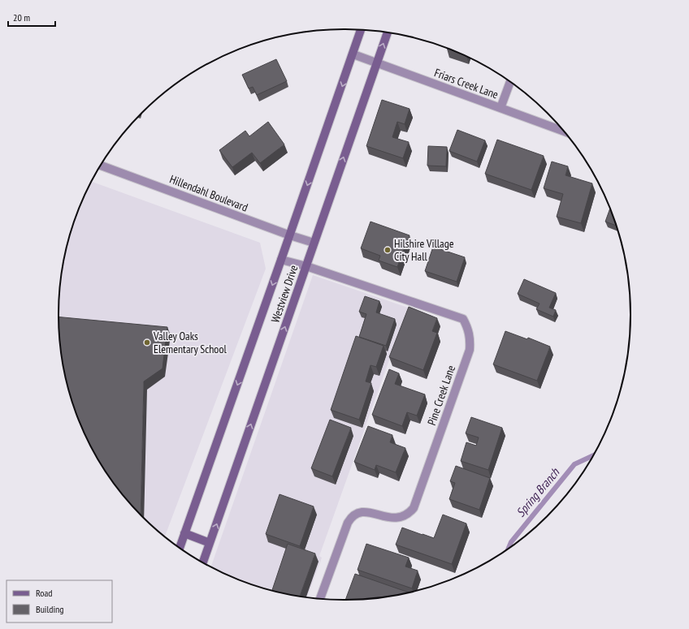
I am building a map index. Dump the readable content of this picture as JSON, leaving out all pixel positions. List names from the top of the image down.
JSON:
{
  "streets": {
    "main road": ["Westview Drive"],
    "street": ["Friars Creek Lane", "Hillendahl Boulevard", "Pine Creek Lane"]
  },
  "crossings": [
    ["Friars Creek Lane", "Westview Drive"],
    ["Hillendahl Boulevard", "Westview Drive"],
    ["Westview Drive", "Pine Creek Lane"]
  ],
  "water": ["Spring Branch"],
  "places": ["Hilshire Village City Hall", "Valley Oaks Elementary School"],
  "legend": ["Road", "Building"],
  "scale_bar": "20 m"
}
